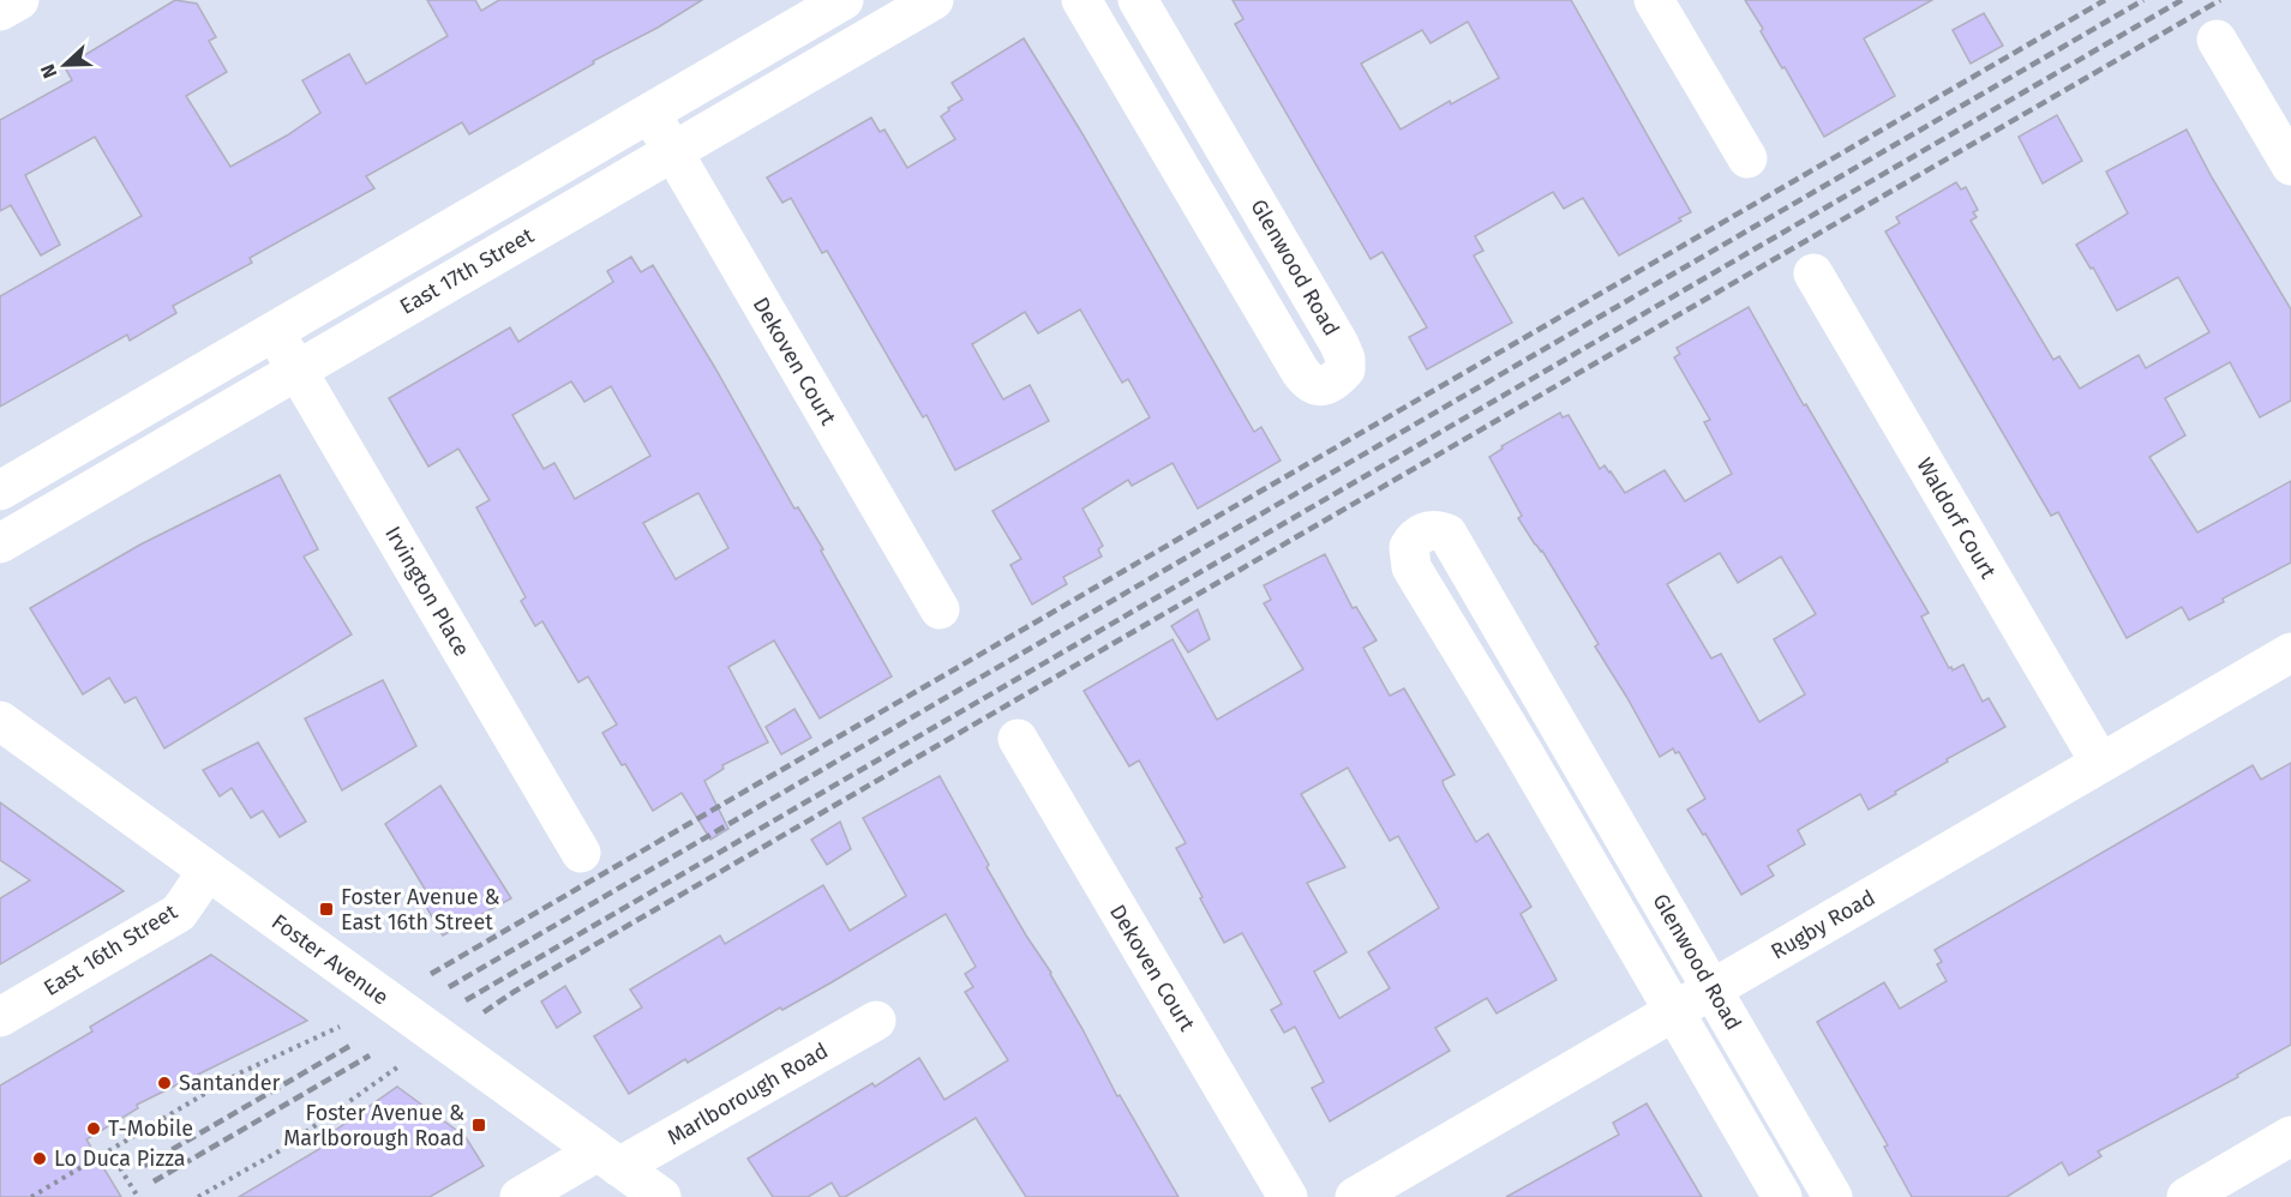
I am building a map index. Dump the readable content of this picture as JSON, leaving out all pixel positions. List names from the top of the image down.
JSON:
{
  "streets": {
    "street": [
      "Glenwood Road",
      "East 17th Street",
      "Dekoven Court",
      "Waldorf Court",
      "Irvington Place",
      "Rugby Road",
      "East 16th Street",
      "Foster Avenue",
      "Marlborough Road"
    ]
  },
  "crossings": [
    ["Glenwood Road", "Rugby Road"],
    ["East 17th Street", "Dekoven Court"],
    ["East 17th Street", "Irvington Place"],
    ["Waldorf Court", "Rugby Road"],
    ["East 16th Street", "Foster Avenue"],
    ["Foster Avenue", "Marlborough Road"]
  ],
  "places": {
    "transit": ["Foster Avenue & East 16th Street", "Foster Avenue & Marlborough Road"],
    "other": ["Santander", "T-Mobile", "Lo Duca Pizza"]
  },
  "north": "left"
}
